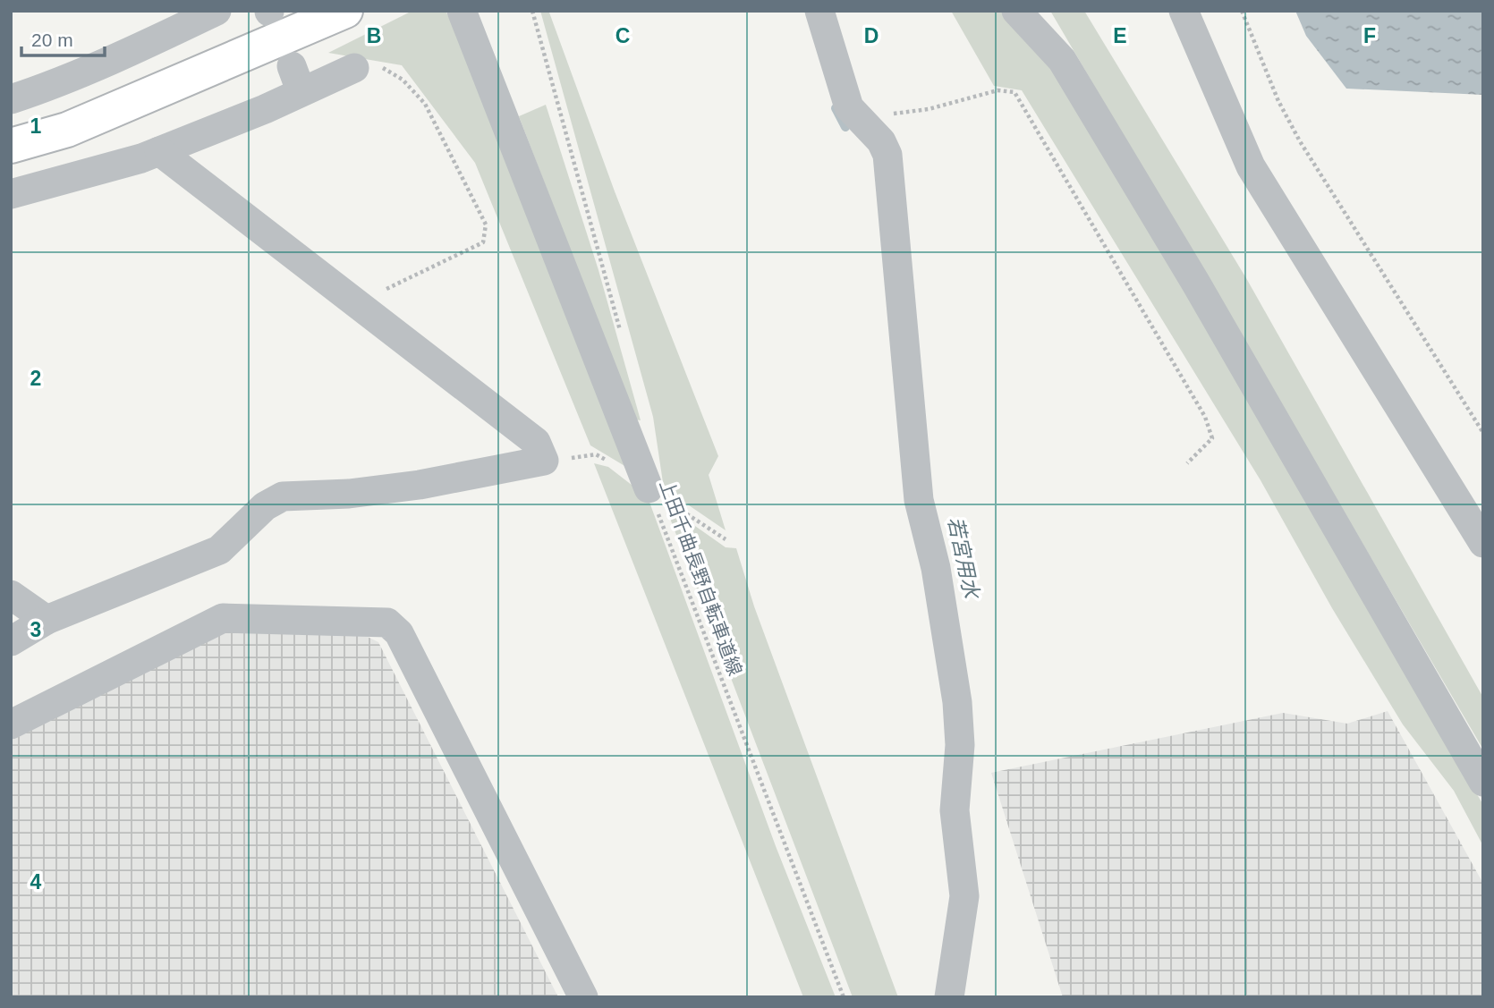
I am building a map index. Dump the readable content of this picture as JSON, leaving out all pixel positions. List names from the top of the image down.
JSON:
{
  "streets": {
    "path": ["上田千曲長野自転車道線"]
  },
  "water": ["若宮用水"],
  "scale_bar": "20 m",
  "grid": {
    "columns": [
      "B",
      "C",
      "D",
      "E",
      "F"
    ],
    "rows": [
      "1",
      "2",
      "3",
      "4"
    ]
  }
}
